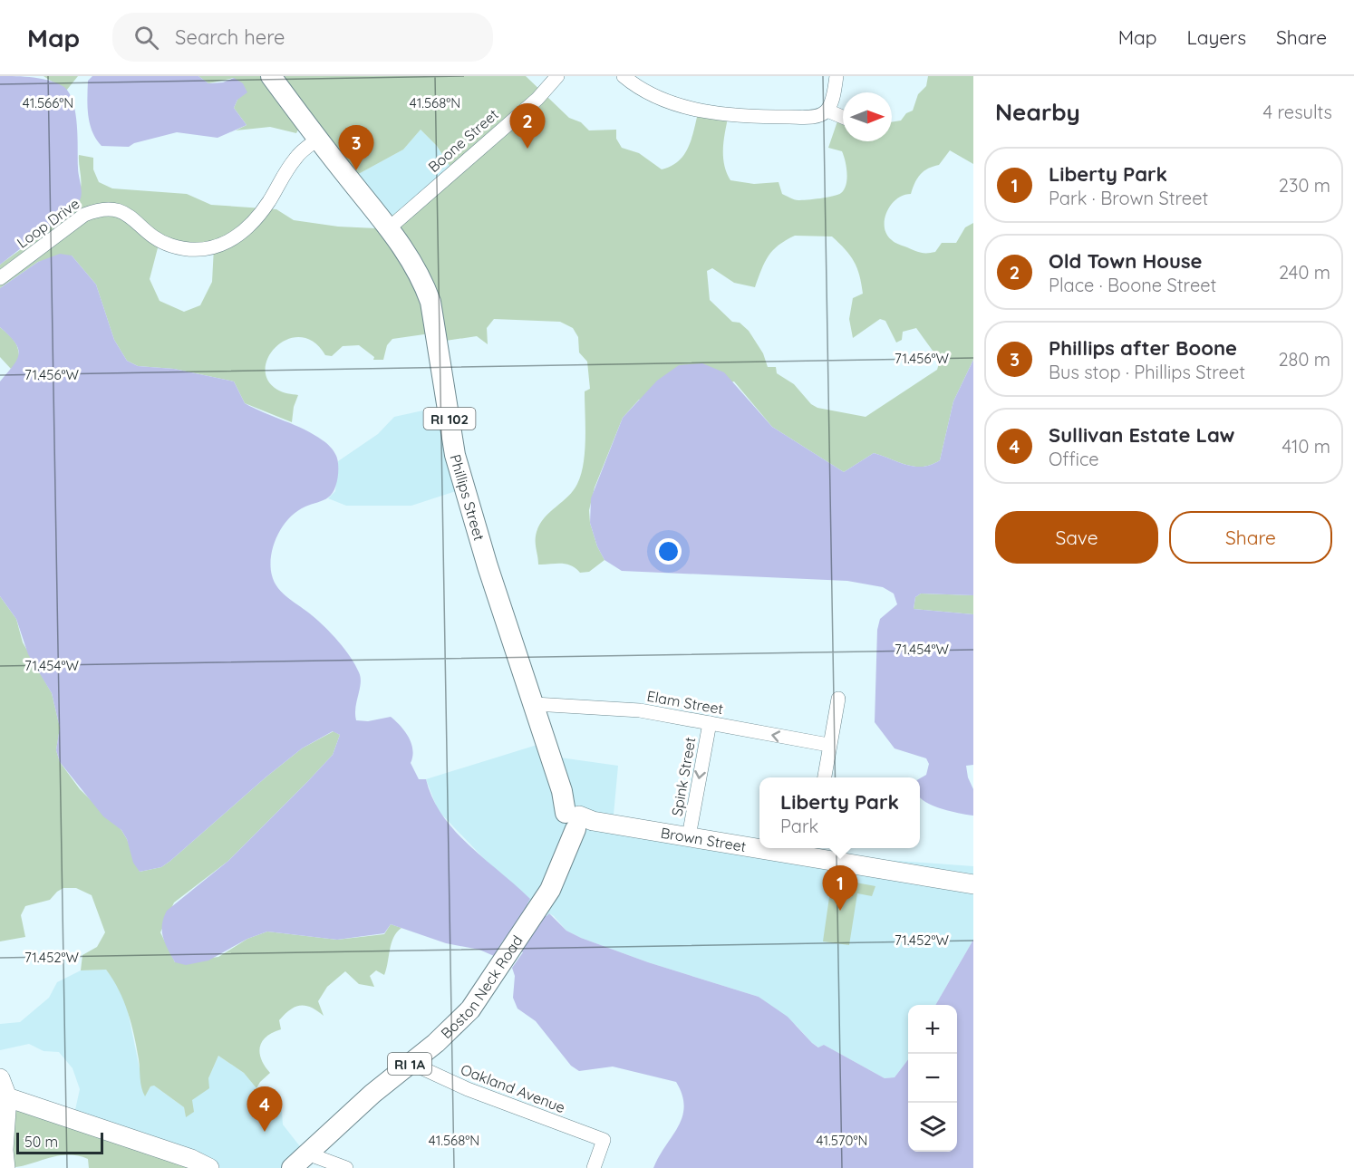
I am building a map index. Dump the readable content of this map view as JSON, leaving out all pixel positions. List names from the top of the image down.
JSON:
{
  "streets": {
    "main road": [
      "RI 102",
      "Phillips Street",
      "Brown Street",
      "Boston Neck Road",
      "RI 1A"
    ],
    "street": [
      "Boone Street",
      "Loop Drive",
      "Elam Street",
      "Spink Street",
      "Oakland Avenue"
    ]
  },
  "crossings": [
    ["Boone Street", "Phillips Street"],
    ["Loop Drive", "Phillips Street"],
    ["Phillips Street", "Elam Street"],
    ["Phillips Street", "Brown Street"],
    ["Phillips Street", "Boston Neck Road"],
    ["Elam Street", "Spink Street"],
    ["Spink Street", "Brown Street"],
    ["Brown Street", "Boston Neck Road"],
    ["Boston Neck Road", "Oakland Avenue"]
  ],
  "one_way": ["Elam Street", "Spink Street"],
  "scale_bar": "50 m",
  "north": "right",
  "page": {
    "header": "Map",
    "search": "Search here",
    "nav": ["Map", "Layers", "Share"],
    "heading": ["Nearby", "4 results"],
    "pins": [
      "2",
      "3",
      "1",
      "4"
    ],
    "list": [
      {
        "mark": "1",
        "name": "Liberty Park",
        "note": "Park · Brown Street",
        "value": "230 m"
      },
      {
        "mark": "2",
        "name": "Old Town House",
        "note": "Place · Boone Street",
        "value": "240 m"
      },
      {
        "mark": "3",
        "name": "Phillips after Boone",
        "note": "Bus stop · Phillips Street",
        "value": "280 m"
      },
      {
        "mark": "4",
        "name": "Sullivan Estate Law",
        "note": "Office",
        "value": "410 m"
      }
    ],
    "buttons": ["Save", "Share"],
    "popup": ["Liberty Park", "Park"],
    "map_buttons": ["+", "−"],
    "scale": "50 m"
  },
  "coordinates": [
    "41.566°N",
    "41.568°N",
    "71.456°W",
    "71.454°W",
    "71.452°W",
    "41.570°N"
  ]
}
